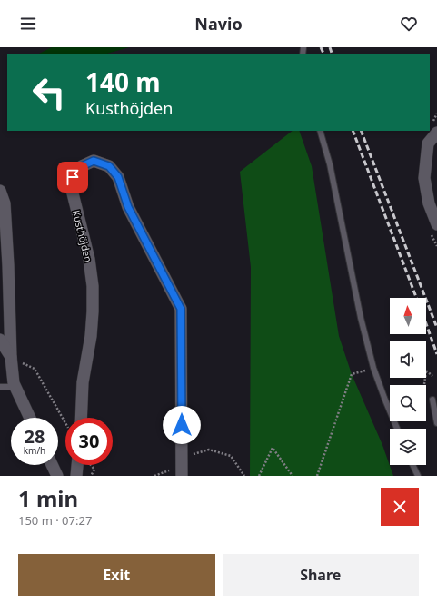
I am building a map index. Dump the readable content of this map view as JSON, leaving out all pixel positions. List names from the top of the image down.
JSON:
{
  "streets": {
    "street": ["Kusthöjden"]
  },
  "north": "top",
  "page": {
    "header": "Navio",
    "turn": ["140 m", "Kusthöjden"],
    "speed": "28 km/h",
    "limit": "30",
    "heading": ["1 min", "150 m · 07:27"],
    "buttons": ["Exit", "Share"]
  }
}
